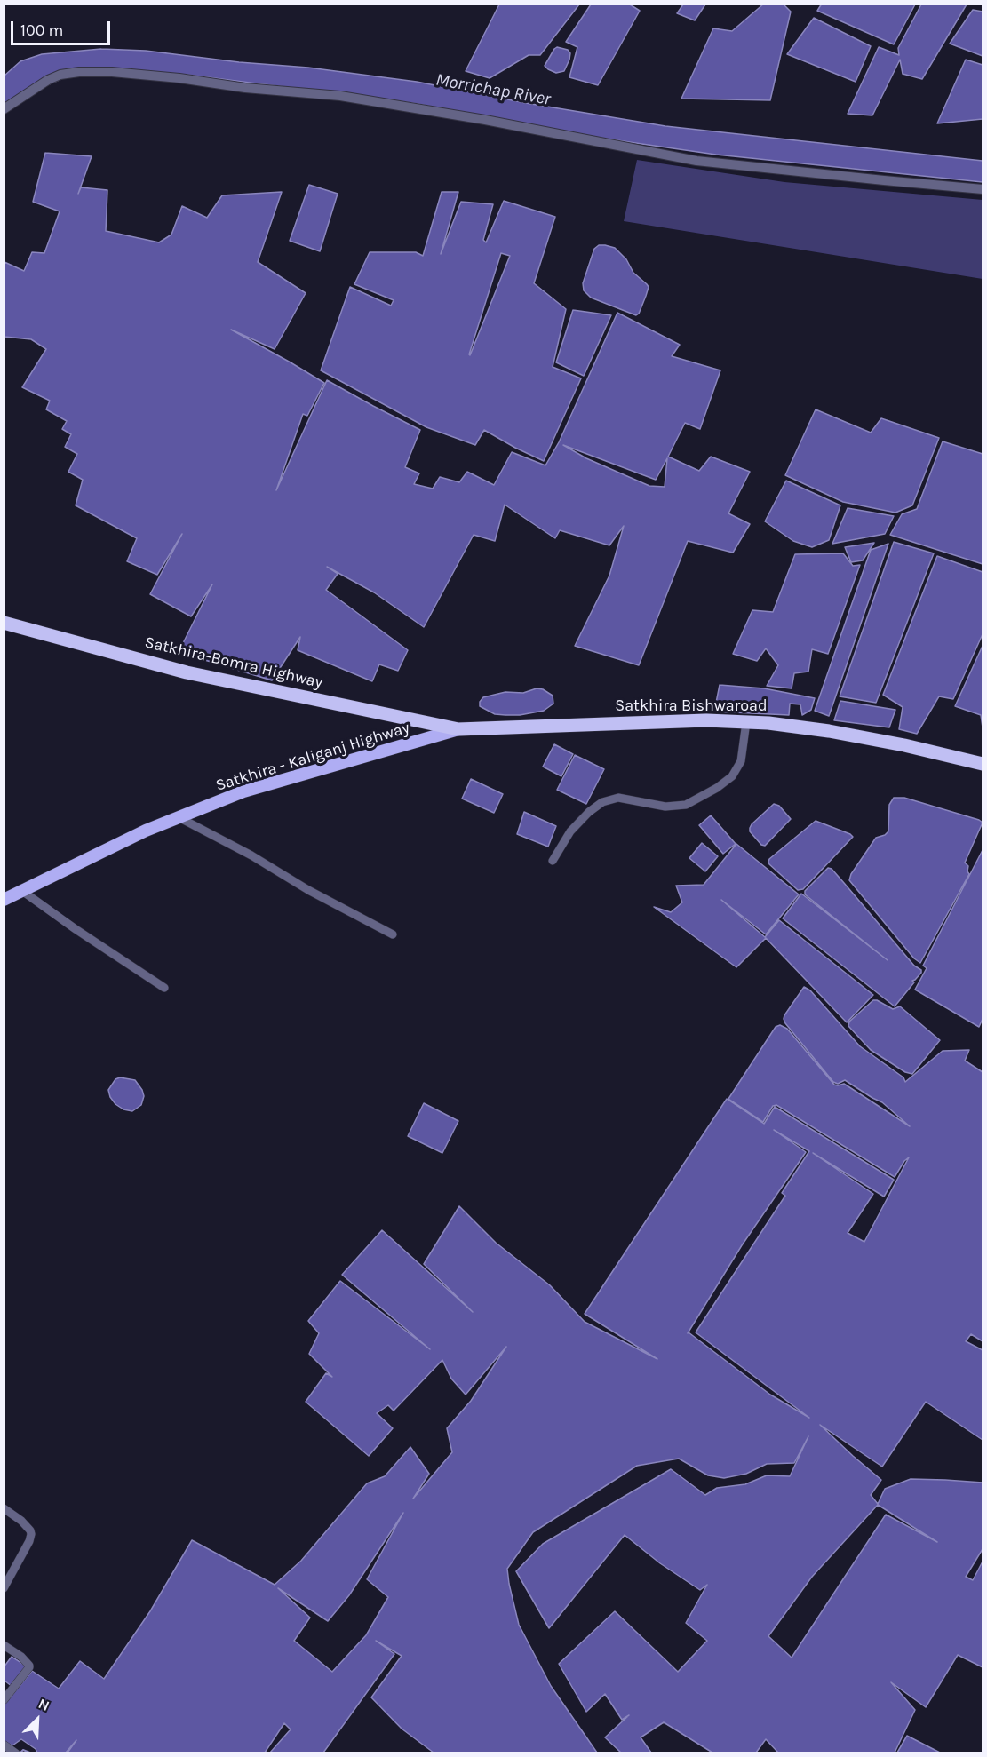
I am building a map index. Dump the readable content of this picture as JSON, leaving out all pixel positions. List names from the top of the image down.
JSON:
{
  "streets": {
    "highway": ["Satkhira-Bomra Highway", "Satkhira Bishwaroad"],
    "main road": ["Satkhira - Kaliganj Highway"]
  },
  "crossings": [
    ["Satkhira-Bomra Highway", "Satkhira Bishwaroad"],
    ["Satkhira-Bomra Highway", "Satkhira - Kaliganj Highway"],
    ["Satkhira Bishwaroad", "Satkhira - Kaliganj Highway"]
  ],
  "water": ["Morrichap River"],
  "scale_bar": "100 m",
  "north": "top right"
}
